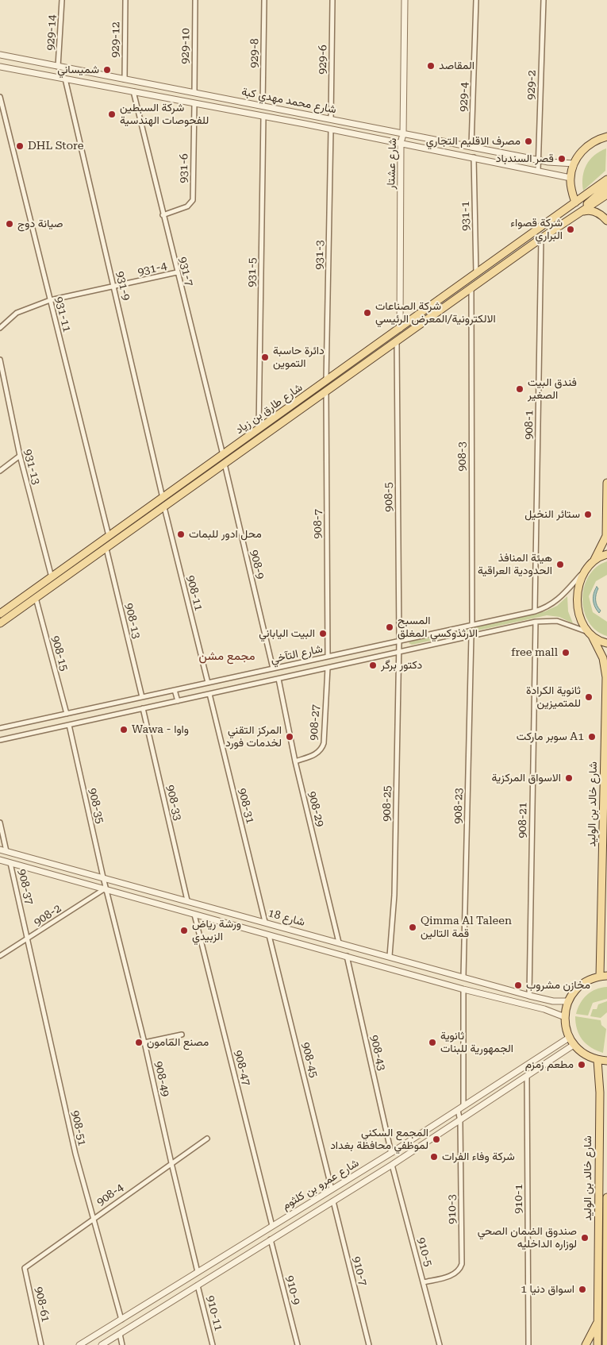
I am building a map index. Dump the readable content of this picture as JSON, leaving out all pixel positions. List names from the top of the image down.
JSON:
{
  "streets": {
    "main road": ["شارع طارق بن زياد", "شارع خالد بن الوليد"],
    "street": [
      "929-14",
      "929-12",
      "929-10",
      "929-8",
      "929-6",
      "929-2",
      "929-4",
      "شارع محمد مهدي كبة",
      "شارع عشتار",
      "931-6",
      "931-1",
      "931-3",
      "931-4",
      "931-7",
      "931-5",
      "931-9",
      "931-11",
      "908-1",
      "908-3",
      "931-13",
      "908-5",
      "908-7",
      "908-9",
      "908-11",
      "908-13",
      "908-15",
      "شارع التآخي",
      "908-27",
      "908-33",
      "908-25",
      "908-35",
      "908-31",
      "908-23",
      "908-29",
      "908-21",
      "908-37",
      "908-2",
      "شارع 18",
      "908-43",
      "908-45",
      "908-47",
      "908-49",
      "908-51",
      "شارع عمرو بن كلثوم",
      "908-4",
      "910-1",
      "910-3",
      "910-5",
      "910-7",
      "910-9",
      "908-61",
      "910-11"
    ]
  },
  "crossings": [
    ["929-14", "شارع محمد مهدي كبة"],
    ["929-12", "شارع محمد مهدي كبة"],
    ["929-10", "شارع محمد مهدي كبة"],
    ["929-8", "شارع محمد مهدي كبة"],
    ["929-6", "شارع محمد مهدي كبة"],
    ["929-2", "شارع محمد مهدي كبة"],
    ["929-4", "شارع محمد مهدي كبة"],
    ["شارع محمد مهدي كبة", "شارع عشتار"],
    ["شارع محمد مهدي كبة", "931-6"],
    ["شارع محمد مهدي كبة", "931-1"],
    ["شارع محمد مهدي كبة", "931-3"],
    ["شارع محمد مهدي كبة", "931-7"],
    ["شارع محمد مهدي كبة", "931-5"],
    ["شارع محمد مهدي كبة", "931-9"],
    ["شارع عشتار", "شارع طارق بن زياد"],
    ["931-6", "931-7"],
    ["931-1", "شارع طارق بن زياد"],
    ["931-3", "شارع طارق بن زياد"],
    ["931-4", "931-7"],
    ["931-4", "931-9"],
    ["931-4", "931-11"],
    ["931-7", "شارع طارق بن زياد"],
    ["931-5", "شارع طارق بن زياد"],
    ["931-9", "شارع طارق بن زياد"],
    ["931-11", "شارع طارق بن زياد"],
    ["شارع طارق بن زياد", "908-1"],
    ["شارع طارق بن زياد", "908-3"],
    ["شارع طارق بن زياد", "931-13"],
    ["شارع طارق بن زياد", "908-5"],
    ["شارع طارق بن زياد", "908-7"],
    ["شارع طارق بن زياد", "908-9"],
    ["شارع طارق بن زياد", "908-11"],
    ["شارع طارق بن زياد", "908-13"],
    ["شارع طارق بن زياد", "908-15"],
    ["908-1", "شارع التآخي"],
    ["908-3", "شارع التآخي"],
    ["908-5", "شارع التآخي"],
    ["908-5", "908-25"],
    ["908-7", "شارع التآخي"],
    ["908-9", "شارع التآخي"],
    ["908-11", "شارع التآخي"],
    ["908-13", "شارع التآخي"],
    ["908-15", "شارع التآخي"],
    ["شارع التآخي", "908-27"],
    ["شارع التآخي", "908-33"],
    ["شارع التآخي", "908-25"],
    ["شارع التآخي", "شارع خالد بن الوليد"],
    ["شارع التآخي", "908-35"],
    ["شارع التآخي", "908-31"],
    ["شارع التآخي", "908-23"],
    ["شارع التآخي", "908-29"],
    ["شارع التآخي", "908-21"],
    ["908-27", "908-29"],
    ["908-33", "شارع 18"],
    ["908-25", "شارع 18"],
    ["908-35", "908-2"],
    ["908-35", "شارع 18"],
    ["908-35", "908-49"],
    ["908-31", "شارع 18"],
    ["908-23", "شارع 18"],
    ["908-29", "شارع 18"],
    ["908-21", "شارع 18"],
    ["908-37", "908-2"],
    ["908-37", "شارع 18"],
    ["908-37", "908-51"],
    ["908-2", "شارع 18"],
    ["908-2", "908-49"],
    ["908-2", "908-51"],
    ["شارع 18", "908-43"],
    ["شارع 18", "908-45"],
    ["شارع 18", "908-47"],
    ["شارع 18", "908-49"],
    ["شارع 18", "910-3"],
    ["908-43", "شارع عمرو بن كلثوم"],
    ["908-45", "شارع عمرو بن كلثوم"],
    ["908-47", "شارع عمرو بن كلثوم"],
    ["908-49", "شارع عمرو بن كلثوم"],
    ["908-49", "908-4"],
    ["908-51", "شارع عمرو بن كلثوم"],
    ["908-51", "908-4"],
    ["شارع عمرو بن كلثوم", "910-1"],
    ["شارع عمرو بن كلثوم", "910-3"],
    ["شارع عمرو بن كلثوم", "910-5"],
    ["شارع عمرو بن كلثوم", "910-7"],
    ["شارع عمرو بن كلثوم", "910-9"],
    ["شارع عمرو بن كلثوم", "910-11"],
    ["908-4", "908-61"],
    ["910-3", "910-5"]
  ],
  "districts": ["مجمع مشن"],
  "places": [
    "المقاصد",
    "شميساني",
    "شركة السبطين للفحوصات الهندسية",
    "مصرف الاقليم التجاري",
    "DHL Store",
    "قصر السندباد",
    "صيانة دوج",
    "شركة قصواء البراري",
    "شركة الصناعات الالكترونية/المعرض الرئيسي",
    "دائرة حاسبة التموين",
    "فندق البيت الصغير",
    "ستائر النخيل",
    "محل ادور للبمات",
    "هيئة المنافذ الحدودية العراقية",
    "المسبح الارثذوكسي المغلق",
    "البيت الياباني",
    "free mall",
    "دكتور برگر",
    "ثانوية الكرادة للمتميزين",
    "Wawa - واوا",
    "المركز التقني لخدمات فورد",
    "سوبر ماركت A1",
    "الاسواق المركزية",
    "Qimma Al Taleen قمة التالين",
    "ورشة رياض الزبيدي",
    "مخازن مشروب",
    "مصنع المامون",
    "ثانوية الجمهورية للبنات",
    "مطعم زمزم",
    "المجمع السكني لموظفي محافظة بغداد",
    "شركة وفاء الفرات",
    "صندوق الضمان الصحي لوزاره الداخليه",
    "اسواق دنيا 1"
  ]
}
